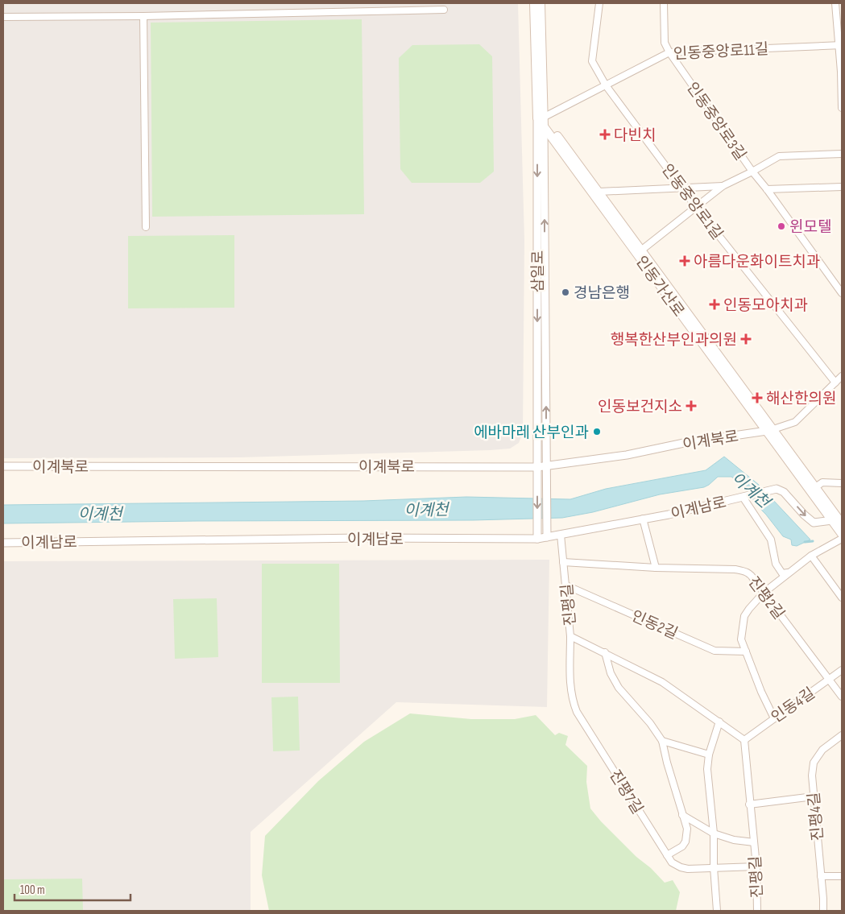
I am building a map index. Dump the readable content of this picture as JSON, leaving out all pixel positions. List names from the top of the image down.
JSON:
{
  "streets": {
    "main road": ["삼일로", "인동가산로"],
    "street": [
      "인동중앙로11길",
      "인동중앙로3길",
      "인동중앙로1길",
      "이계북로",
      "이계남로",
      "진평2길",
      "진평길",
      "인동2길",
      "인동4길",
      "진평7길",
      "진평4길"
    ]
  },
  "crossings": [
    ["인동중앙로11길", "인동중앙로3길"],
    ["인동중앙로11길", "인동중앙로1길"],
    ["인동중앙로11길", "삼일로"],
    ["인동중앙로11길", "인동가산로"],
    ["인동중앙로3길", "인동가산로"],
    ["인동중앙로1길", "인동가산로"],
    ["삼일로", "인동가산로"],
    ["삼일로", "이계북로"],
    ["삼일로", "이계남로"],
    ["인동가산로", "이계북로"],
    ["인동가산로", "이계남로"],
    ["이계남로", "진평길"],
    ["진평2길", "진평길"],
    ["진평2길", "인동4길"],
    ["진평길", "인동2길"],
    ["진평길", "인동4길"],
    ["진평길", "진평7길"]
  ],
  "water": ["이계천"],
  "places": {
    "health": [
      "다빈치",
      "아름다운화이트치과",
      "인동모아치과",
      "행복한산부인과의원",
      "해산한의원",
      "인동보건지소"
    ],
    "other": ["윈모텔", "경남은행", "에바마레 산부인과"]
  },
  "scale_bar": "100 m"
}
